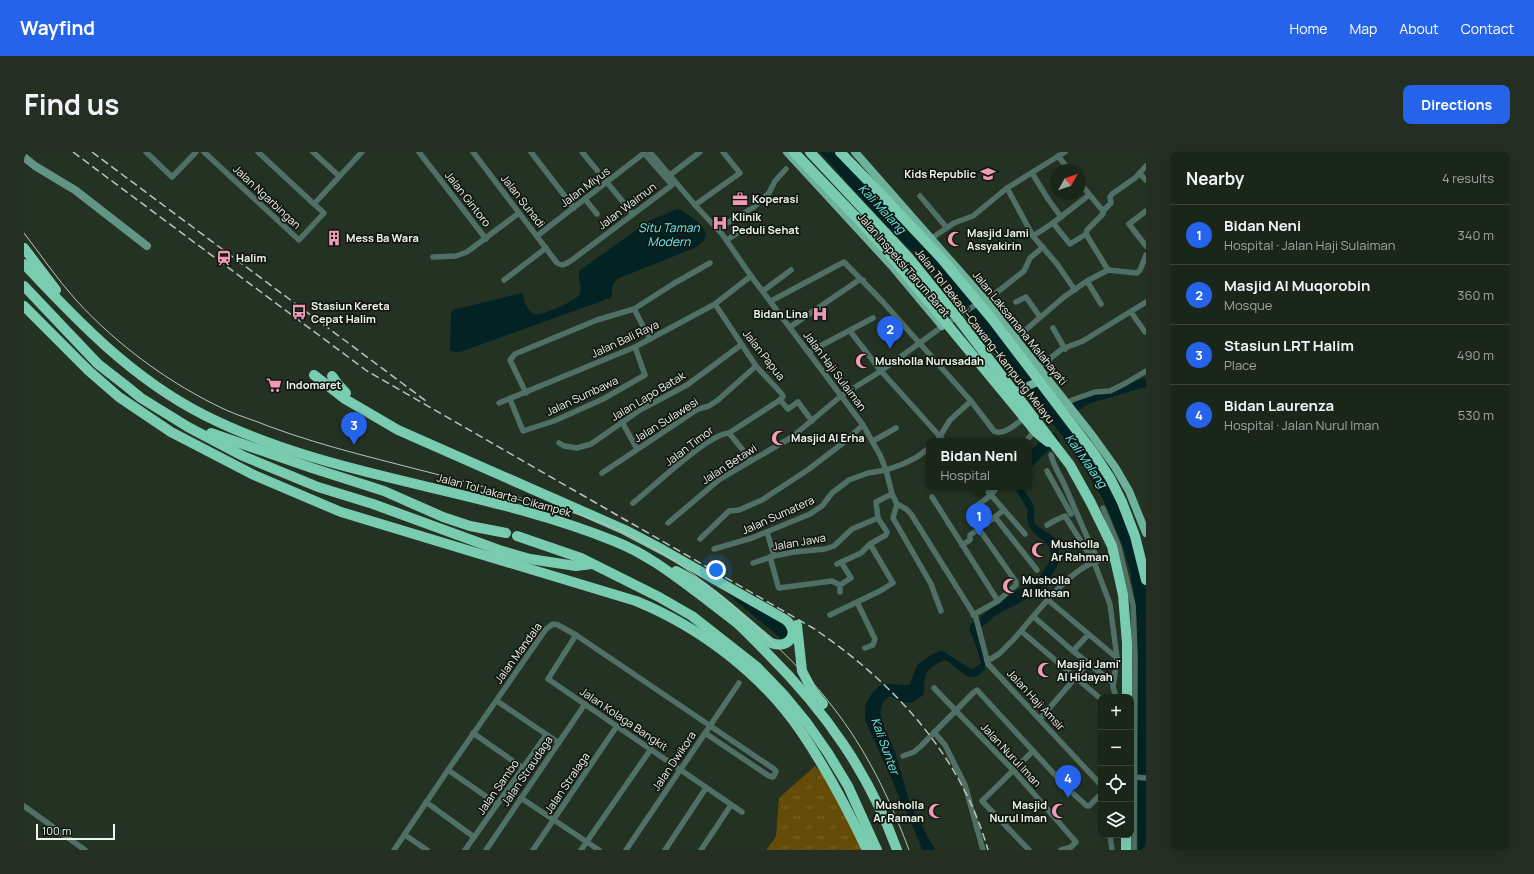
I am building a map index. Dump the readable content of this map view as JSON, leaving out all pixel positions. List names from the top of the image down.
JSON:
{
  "streets": {
    "highway": ["Jalan Tol Bekasi–Cawang–Kampung Melayu", "Jalan Tol Jakarta–Cikampek"],
    "main road": ["Jalan Inspeksi Tarum Barat", "Jalan Laksamana Malahayati"],
    "street": [
      "Jalan Miyus",
      "Jalan Ngarbingan",
      "Jalan Gintoro",
      "Jalan Suhadi",
      "Jalan Waimun",
      "Jalan Bali Raya",
      "Jalan Papua",
      "Jalan Haji Sulaiman",
      "Jalan Sumbawa",
      "Jalan Lapo Batak",
      "Jalan Sulawesi",
      "Jalan Timor",
      "Jalan Betawi",
      "Jalan Sumatera",
      "Jalan Jawa",
      "Jalan Mandala",
      "Jalan Haji Amsir",
      "Jalan Kolaga Bangkit",
      "Jalan Nurul Iman",
      "Jalan Dwikora",
      "Jalan Straudaga",
      "Jalan Stralaga",
      "Jalan Sambo"
    ]
  },
  "crossings": [
    ["Jalan Miyus", "Jalan Suhadi"],
    ["Jalan Miyus", "Jalan Waimun"],
    ["Jalan Miyus", "Jalan Haji Sulaiman"],
    ["Jalan Suhadi", "Jalan Waimun"],
    ["Jalan Waimun", "Jalan Haji Sulaiman"],
    ["Jalan Inspeksi Tarum Barat", "Jalan Betawi"],
    ["Jalan Laksamana Malahayati", "Jalan Betawi"],
    ["Jalan Bali Raya", "Jalan Papua"],
    ["Jalan Bali Raya", "Jalan Haji Sulaiman"],
    ["Jalan Bali Raya", "Jalan Sumbawa"],
    ["Jalan Papua", "Jalan Lapo Batak"],
    ["Jalan Papua", "Jalan Sulawesi"],
    ["Jalan Papua", "Jalan Timor"],
    ["Jalan Haji Sulaiman", "Jalan Betawi"],
    ["Jalan Haji Sulaiman", "Jalan Sumatera"],
    ["Jalan Haji Sulaiman", "Jalan Haji Amsir"],
    ["Jalan Mandala", "Jalan Kolaga Bangkit"],
    ["Jalan Mandala", "Jalan Dwikora"],
    ["Jalan Kolaga Bangkit", "Jalan Dwikora"],
    ["Jalan Kolaga Bangkit", "Jalan Straudaga"],
    ["Jalan Kolaga Bangkit", "Jalan Stralaga"]
  ],
  "water": ["Kali Malang", "Situ Taman Modern", "Kali Sunter"],
  "places": {
    "school or university": ["Kids Republic"],
    "office": ["Koperasi"],
    "hospital": ["Klinik Peduli Sehat", "Bidan Lina"],
    "building": ["Mess Ba Wara"],
    "mosque": [
      "Masjid Jami Assyakirin",
      "Musholla Nurusadah",
      "Masjid Al Erha",
      "Musholla Ar Rahman",
      "Musholla Al Ikhsan",
      "Masjid Jami' Al Hidayah",
      "Musholla Ar Raman",
      "Masjid Nurul Iman"
    ],
    "station": ["Halim"],
    "bus stop": ["Stasiun Kereta Cepat Halim"],
    "supermarket": ["Indomaret"]
  },
  "scale_bar": "100 m",
  "north": "top right",
  "page": {
    "header": "Wayfind",
    "nav": [
      "Home",
      "Map",
      "About",
      "Contact"
    ],
    "title": "Find us",
    "buttons": "Directions",
    "heading": ["Nearby", "4 results"],
    "list": [
      {
        "mark": "1",
        "name": "Bidan Neni",
        "note": "Hospital · Jalan Haji Sulaiman",
        "value": "340 m"
      },
      {
        "mark": "2",
        "name": "Masjid Al Muqorobin",
        "note": "Mosque",
        "value": "360 m"
      },
      {
        "mark": "3",
        "name": "Stasiun LRT Halim",
        "note": "Place",
        "value": "490 m"
      },
      {
        "mark": "4",
        "name": "Bidan Laurenza",
        "note": "Hospital · Jalan Nurul Iman",
        "value": "530 m"
      }
    ],
    "pins": [
      "2",
      "3",
      "1",
      "4"
    ],
    "popup": ["Bidan Neni", "Hospital"],
    "map_buttons": ["+", "−"],
    "scale": "100 m"
  }
}
